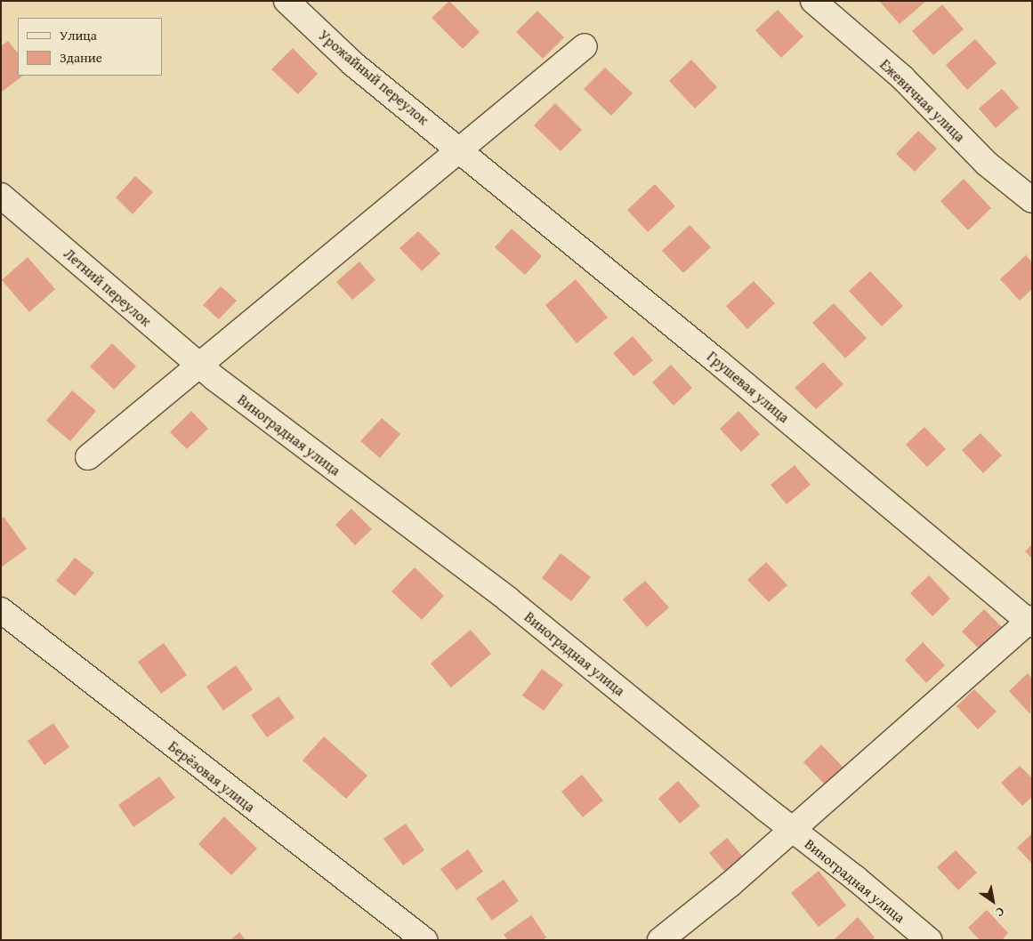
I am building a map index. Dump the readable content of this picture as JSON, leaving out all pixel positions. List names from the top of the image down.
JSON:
{
  "streets": {
    "street": [
      "Урожайный переулок",
      "Ежевичная улица",
      "Летний переулок",
      "Грушевая улица",
      "Виноградная улица",
      "Берёзовая улица"
    ]
  },
  "crossings": [
    ["Урожайный переулок", "Грушевая улица"],
    ["Летний переулок", "Виноградная улица"]
  ],
  "legend": ["Улица", "Здание"],
  "north": "bottom right"
}
